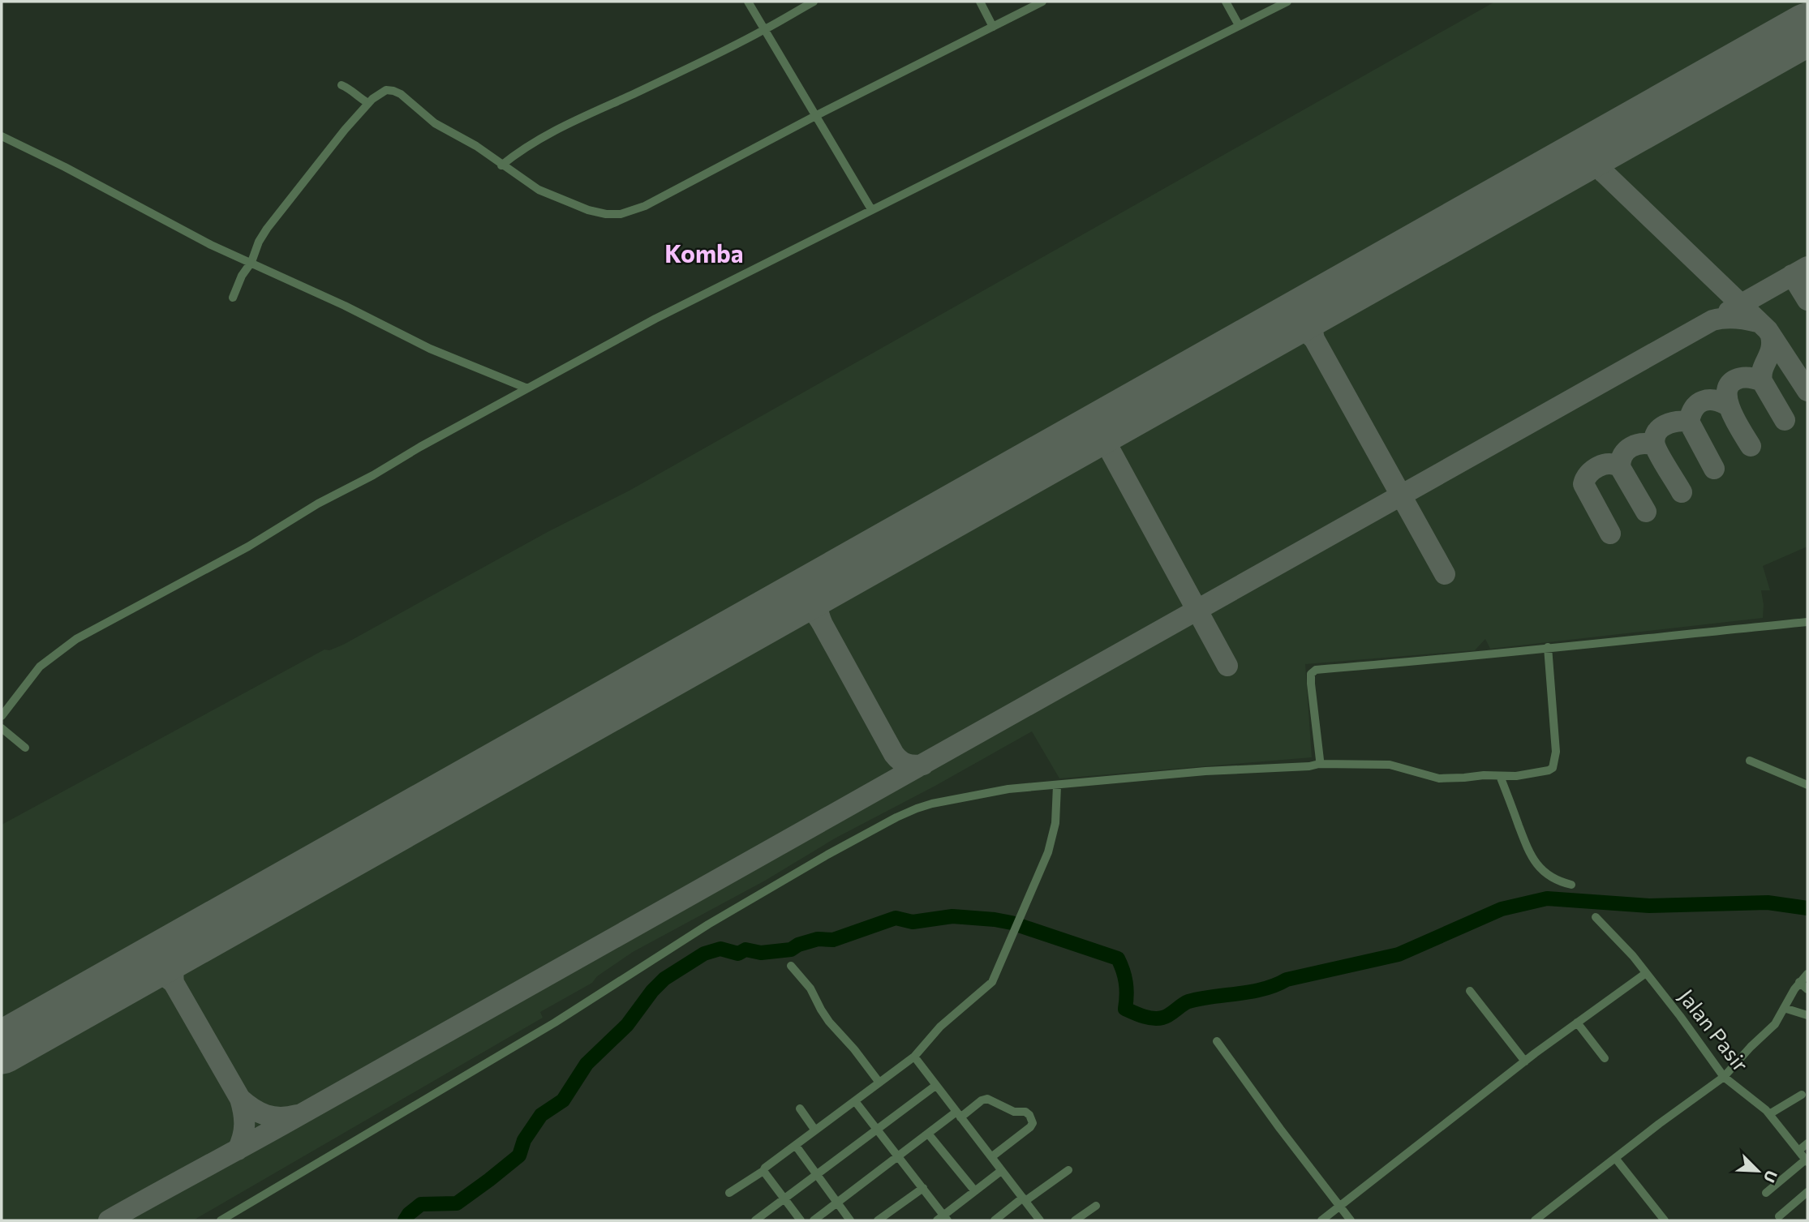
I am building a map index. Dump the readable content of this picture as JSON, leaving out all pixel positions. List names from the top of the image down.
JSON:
{
  "streets": {
    "street": ["Jalan Pasir"]
  },
  "districts": ["Komba"],
  "north": "bottom right"
}
